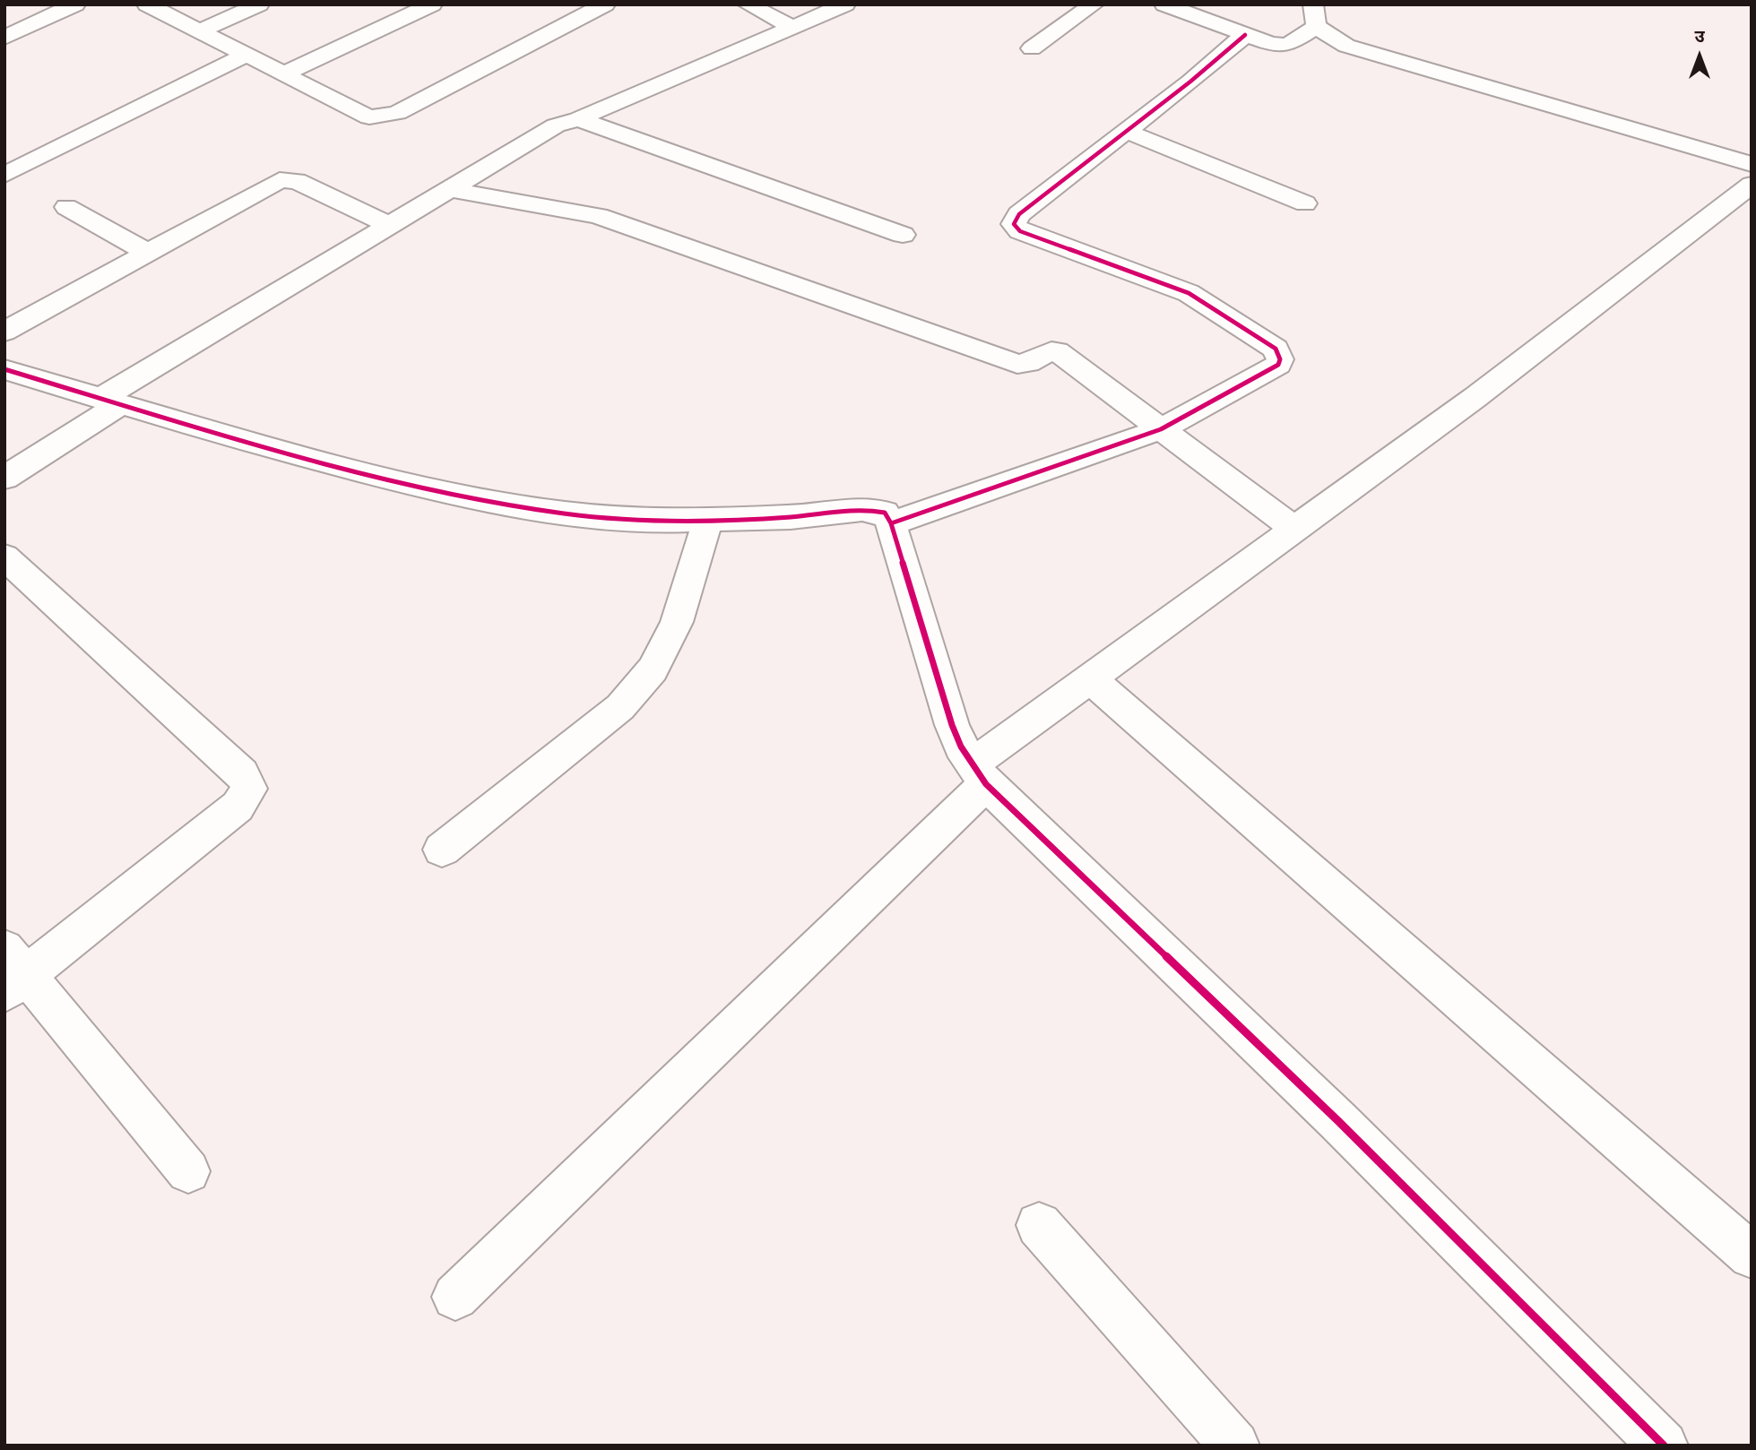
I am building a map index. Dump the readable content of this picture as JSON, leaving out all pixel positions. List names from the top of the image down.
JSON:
{
  "north": "top"
}
